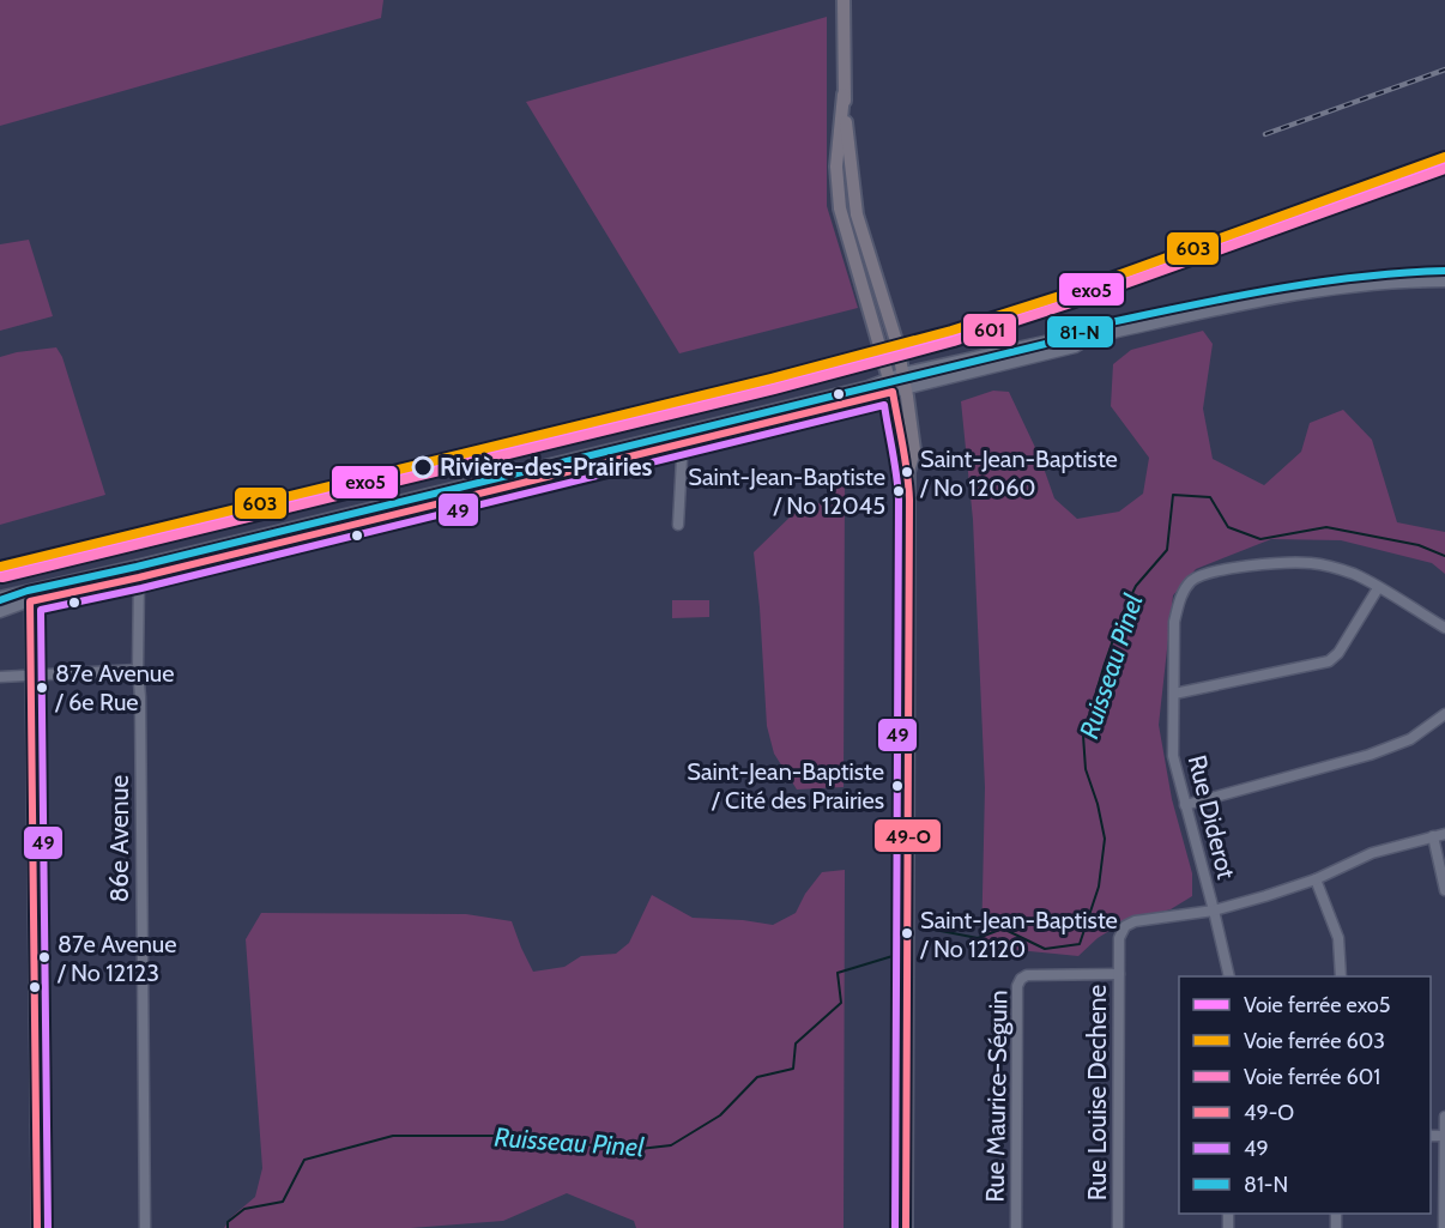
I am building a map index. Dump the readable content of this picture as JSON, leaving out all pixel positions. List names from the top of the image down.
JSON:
{
  "streets": {
    "street": [
      "Rue Diderot",
      "86e Avenue",
      "Rue Louise Dechene",
      "Rue Maurice-Séguin"
    ]
  },
  "crossings": [
    ["Rue Diderot", "Rue Louise Dechene"],
    ["Rue Louise Dechene", "Rue Maurice-Séguin"]
  ],
  "water": ["Ruisseau Pinel"],
  "places": [
    "Rivière-des-Prairies",
    "Saint-Jean-Baptiste / No 12060",
    "Saint-Jean-Baptiste / No 12045",
    "87e Avenue / 6e Rue",
    "Saint-Jean-Baptiste / Cité des Prairies",
    "Saint-Jean-Baptiste / No 12120",
    "87e Avenue / No 12123"
  ],
  "lines": [
    "rail line 603",
    "rail line exo5",
    "rail line 601",
    "transit line 81-N",
    "transit line 49-O",
    "transit line 49"
  ],
  "legend": [
    "Voie ferrée exo5",
    "Voie ferrée 603",
    "Voie ferrée 601",
    "49-O",
    "49",
    "81-N"
  ]
}
